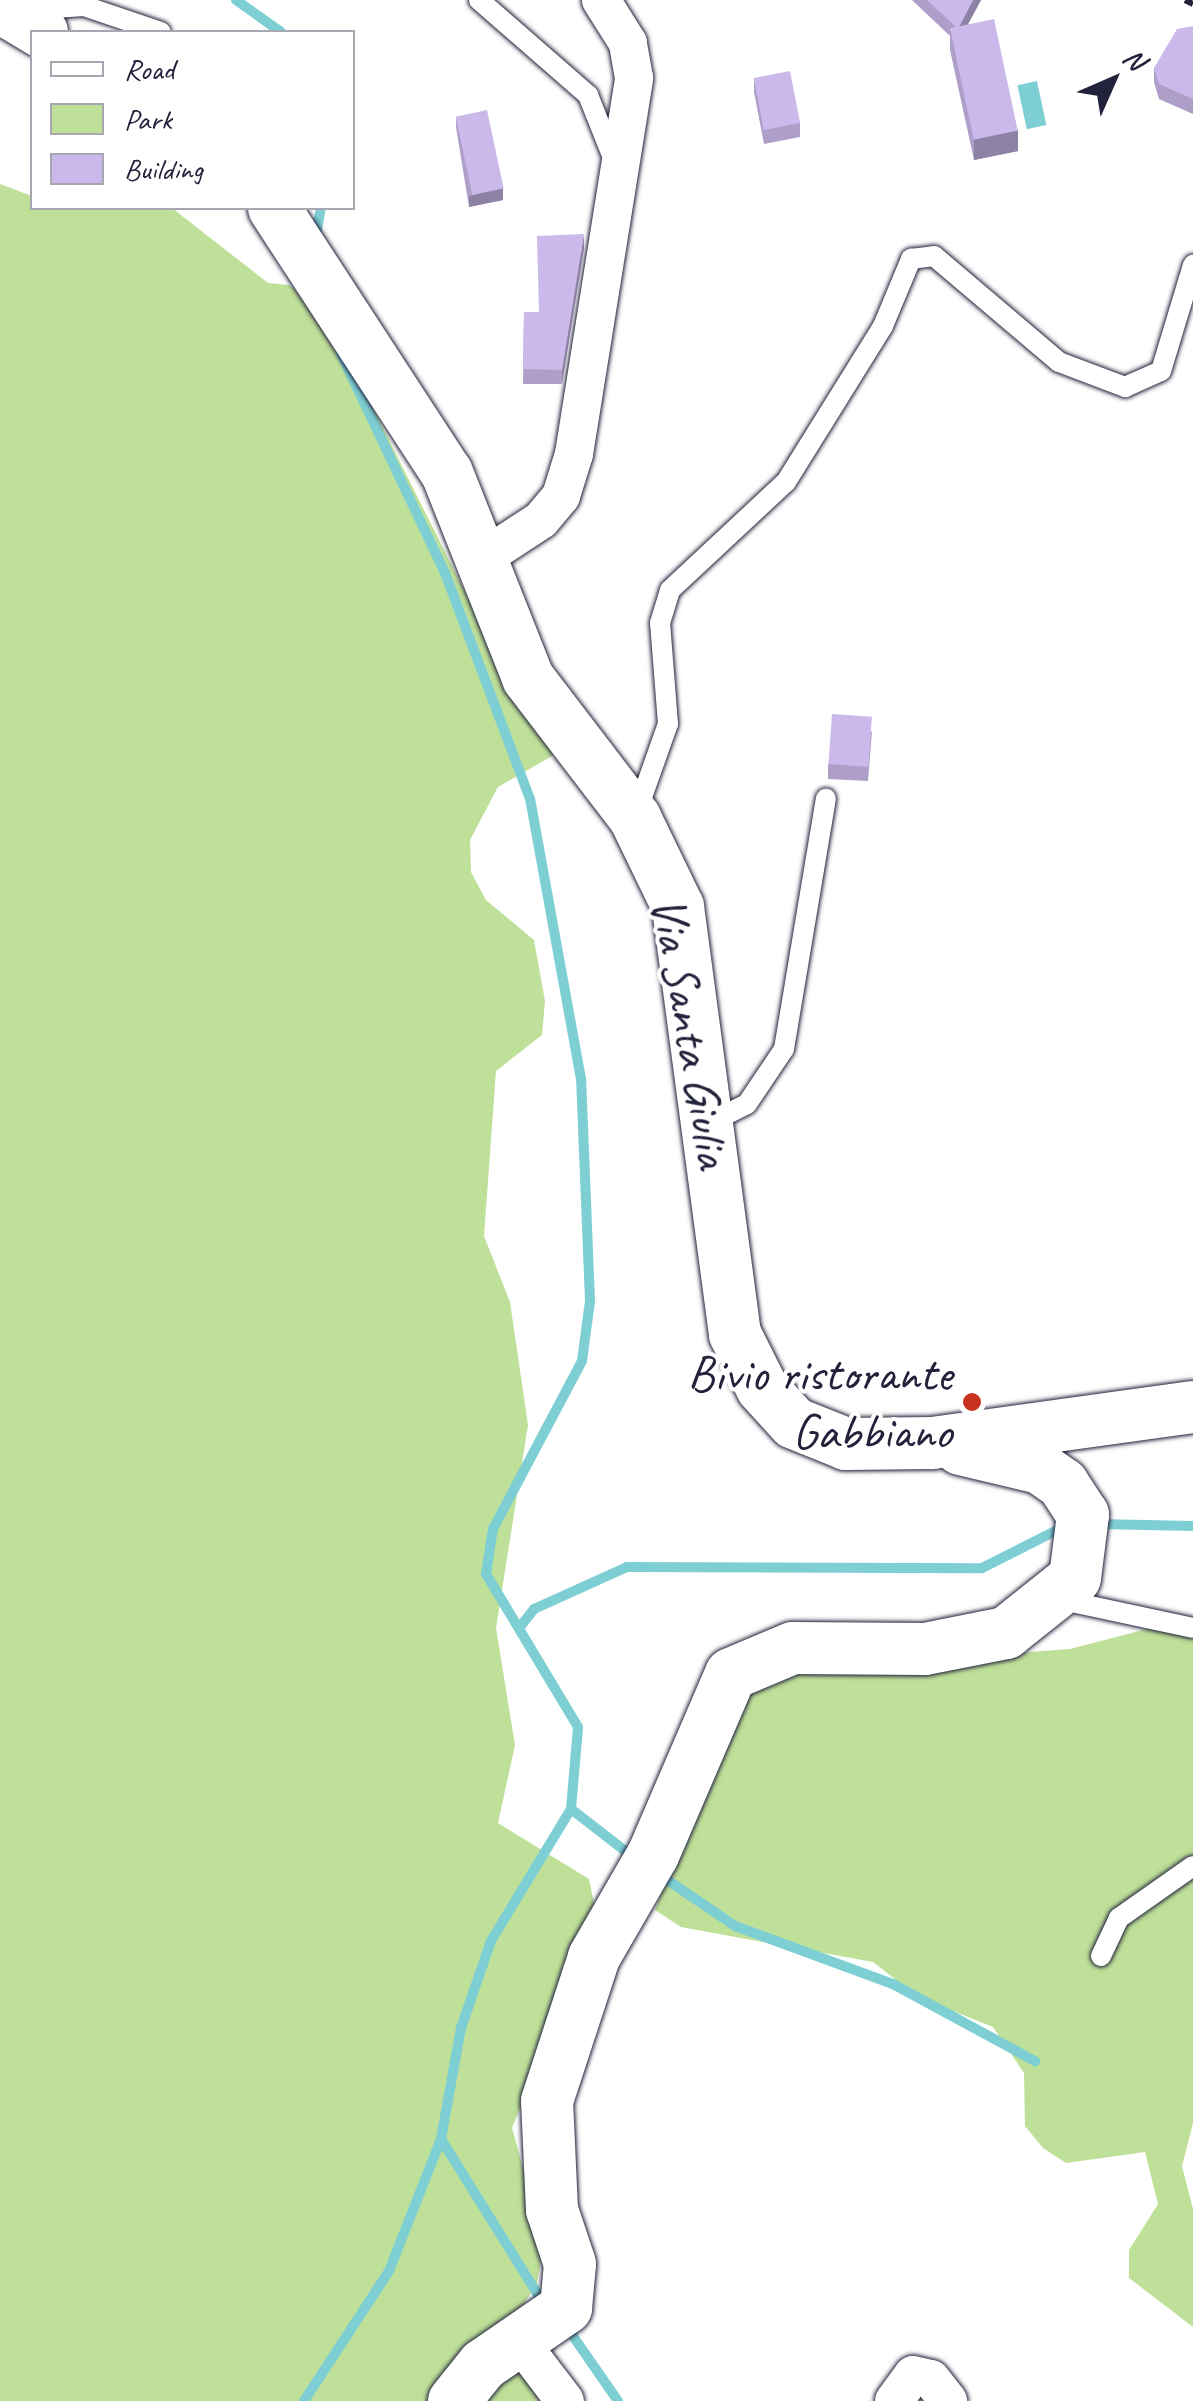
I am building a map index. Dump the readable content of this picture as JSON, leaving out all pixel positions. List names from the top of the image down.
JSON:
{
  "streets": {
    "street": ["Via Santa Giulia"]
  },
  "places": ["Bivio ristorante Gabbiano"],
  "legend": ["Road", "Park", "Building"],
  "north": "top right"
}
